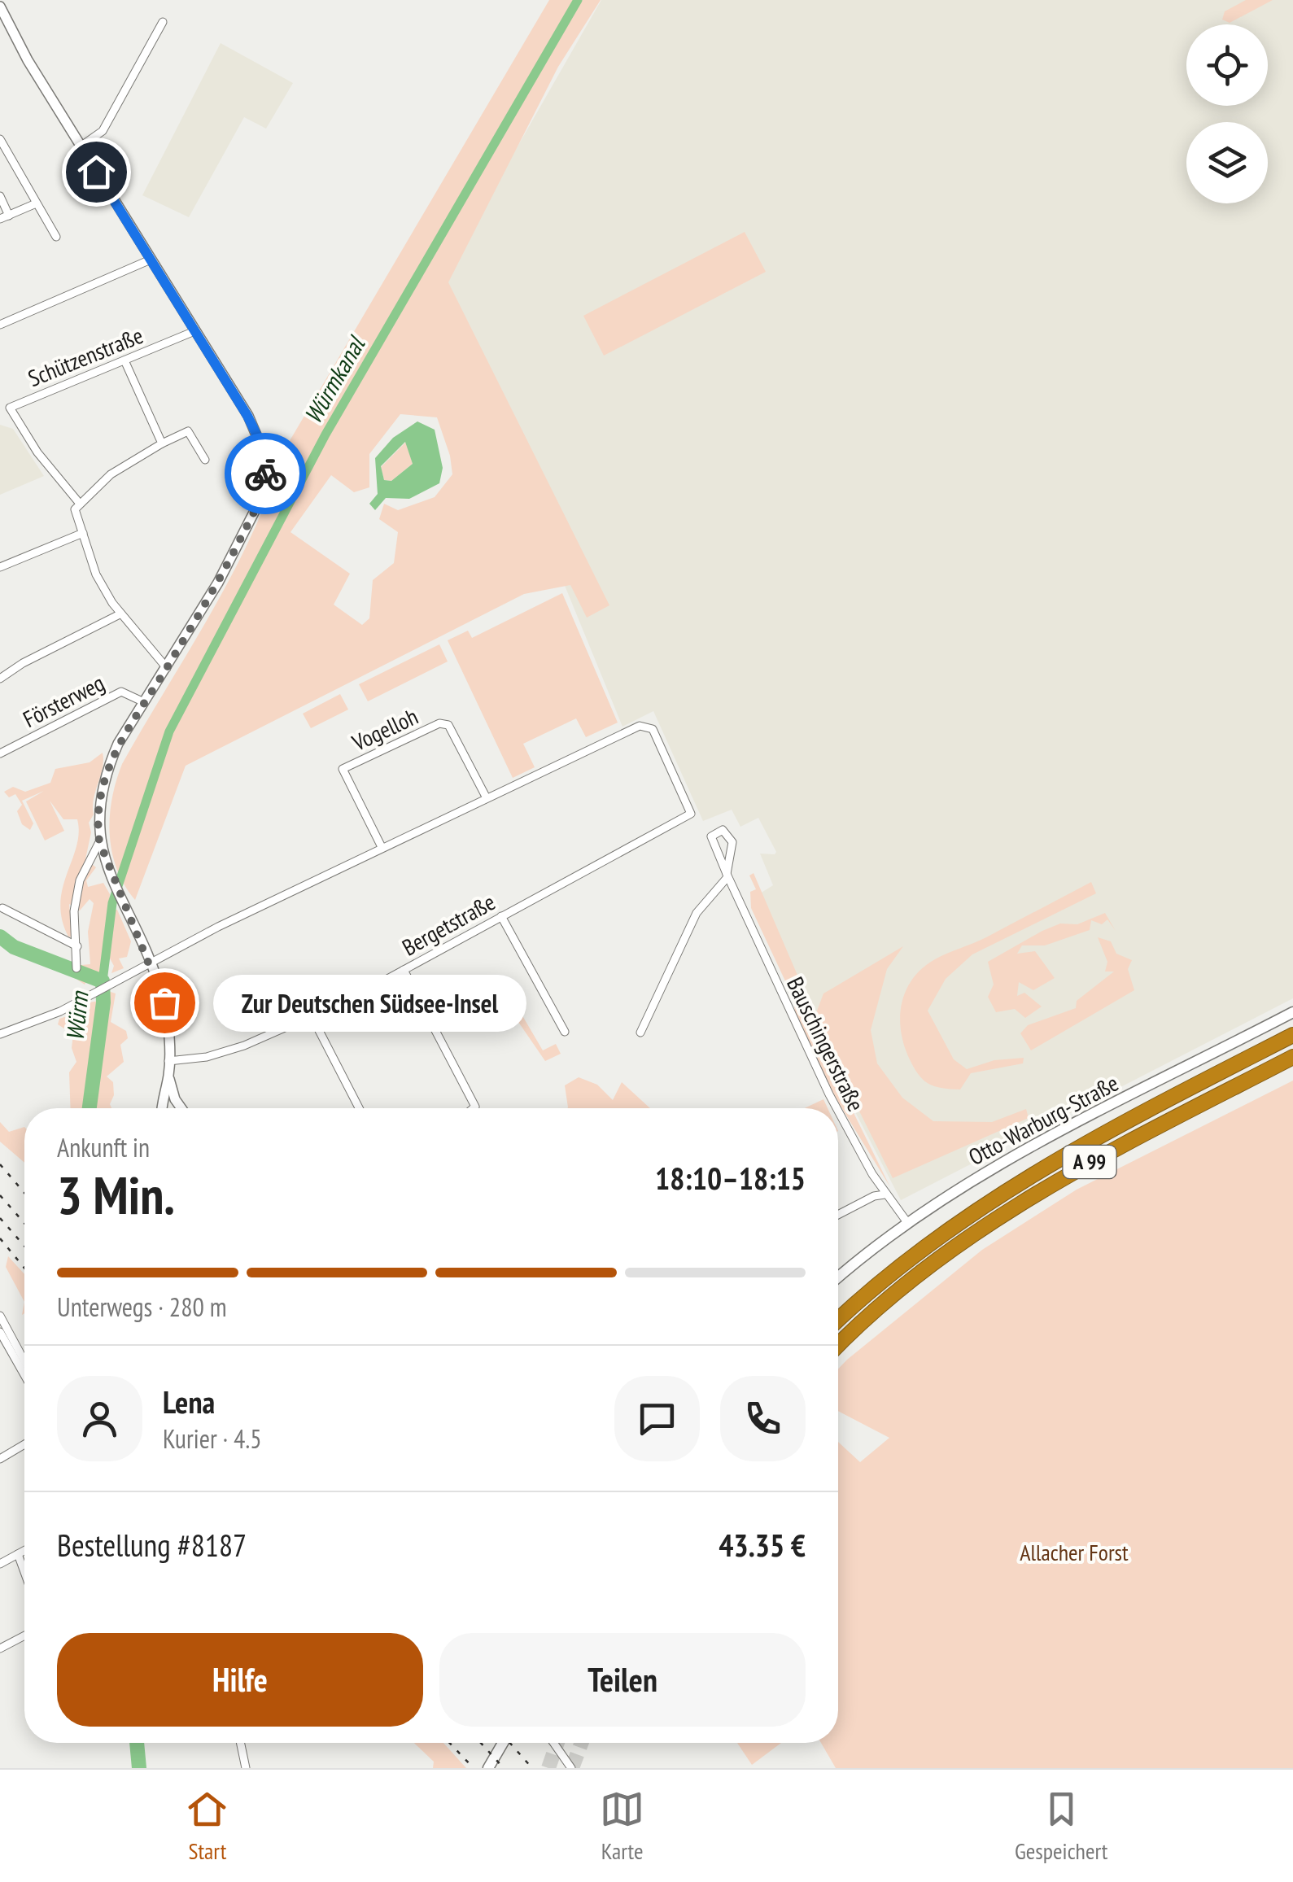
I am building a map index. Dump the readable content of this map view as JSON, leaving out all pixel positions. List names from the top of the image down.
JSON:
{
  "streets": {
    "highway": ["A 99"],
    "main road": ["Otto-Warburg-Straße"],
    "street": [
      "Schützenstraße",
      "Försterweg",
      "Vogelloh",
      "Bergetstraße",
      "Bauschingerstraße"
    ]
  },
  "crossings": [
    ["Vogelloh", "Bergetstraße"],
    ["Bauschingerstraße", "Otto-Warburg-Straße"]
  ],
  "water": ["Würmkanal", "Würm"],
  "parks": ["Allacher Forst"],
  "places": ["Zur Deutschen Südsee-Insel"],
  "page": {
    "bubble": "Zur Deutschen Südsee-Insel",
    "heading": ["3 Min.", "Ankunft in", "18:10–18:15"],
    "panel": [
      "Lena",
      "Kurier · 4.5",
      "Bestellung #8187",
      "43.35 €"
    ],
    "bar": "Unterwegs · 280 m",
    "buttons": ["Hilfe", "Teilen"],
    "tabs": ["Start", "Karte", "Gespeichert"]
  }
}
